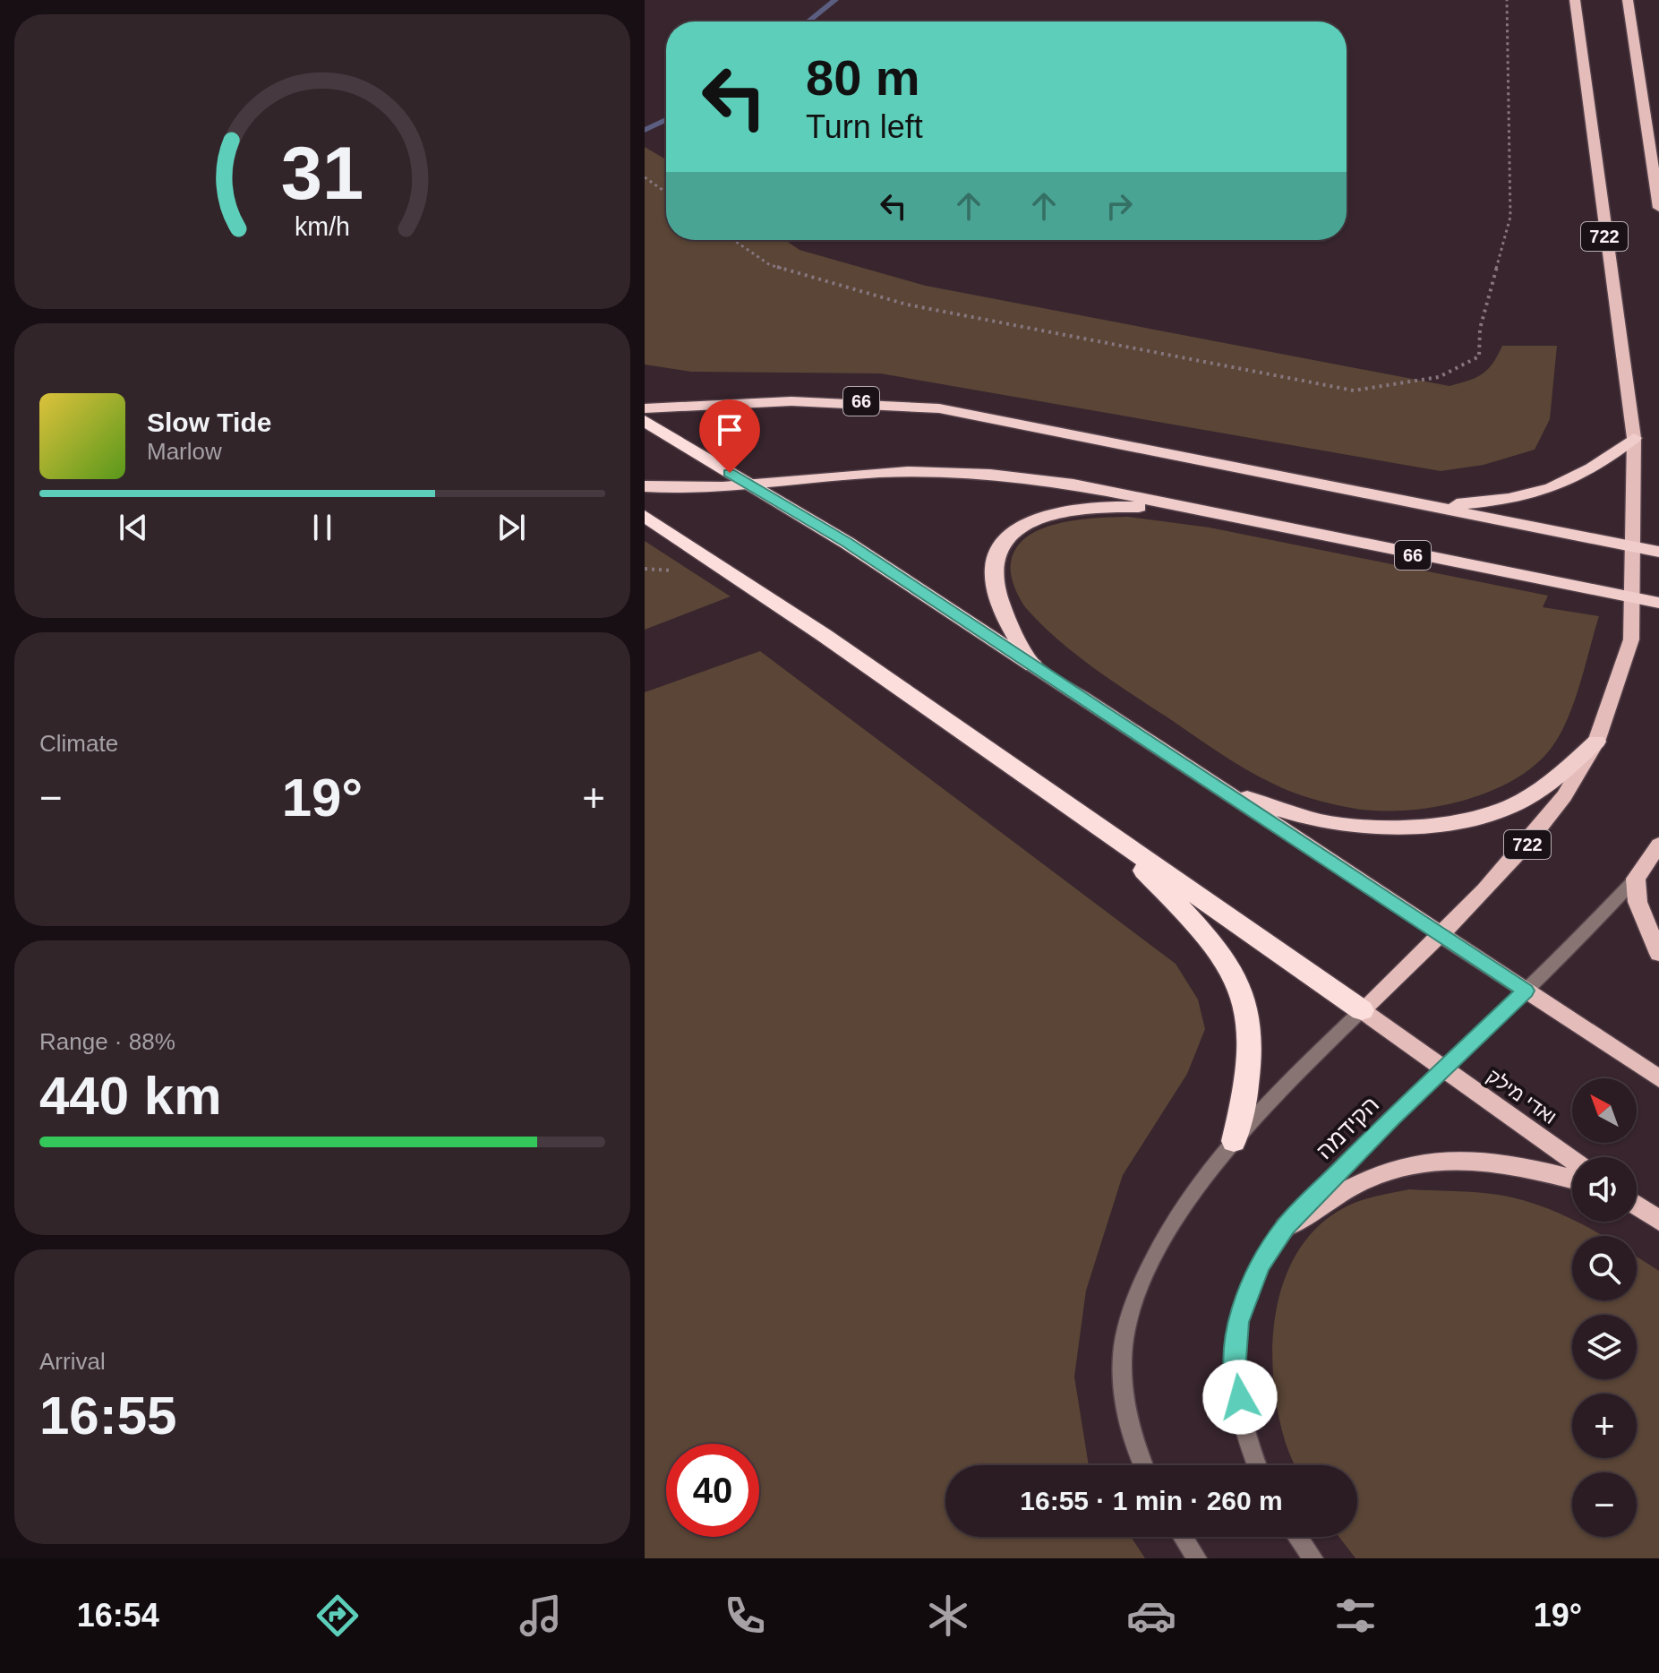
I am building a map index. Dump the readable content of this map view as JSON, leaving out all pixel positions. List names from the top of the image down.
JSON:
{
  "streets": {
    "highway": ["66"],
    "main road": ["722", "ואדי מילק"],
    "street": ["הקידמה"]
  },
  "crossings": [
    ["722", "66"],
    ["722", "ואדי מילק"],
    ["ואדי מילק", "הקידמה"]
  ],
  "north": "top left",
  "page": {
    "turn": ["80 m", "Turn left"],
    "song": ["Slow Tide", "Marlow"],
    "tile": [
      "Climate",
      ["Range · 88%", "440 km"],
      ["Arrival", "16:55"]
    ],
    "heat": ["−", "19°", "+"],
    "map_buttons": ["+", "−"],
    "limit": "40",
    "trip": "16:55 · 1 min · 260 m",
    "tabs": ["16:54", "19°"],
    "gauge": ["31", "km/h"]
  }
}
